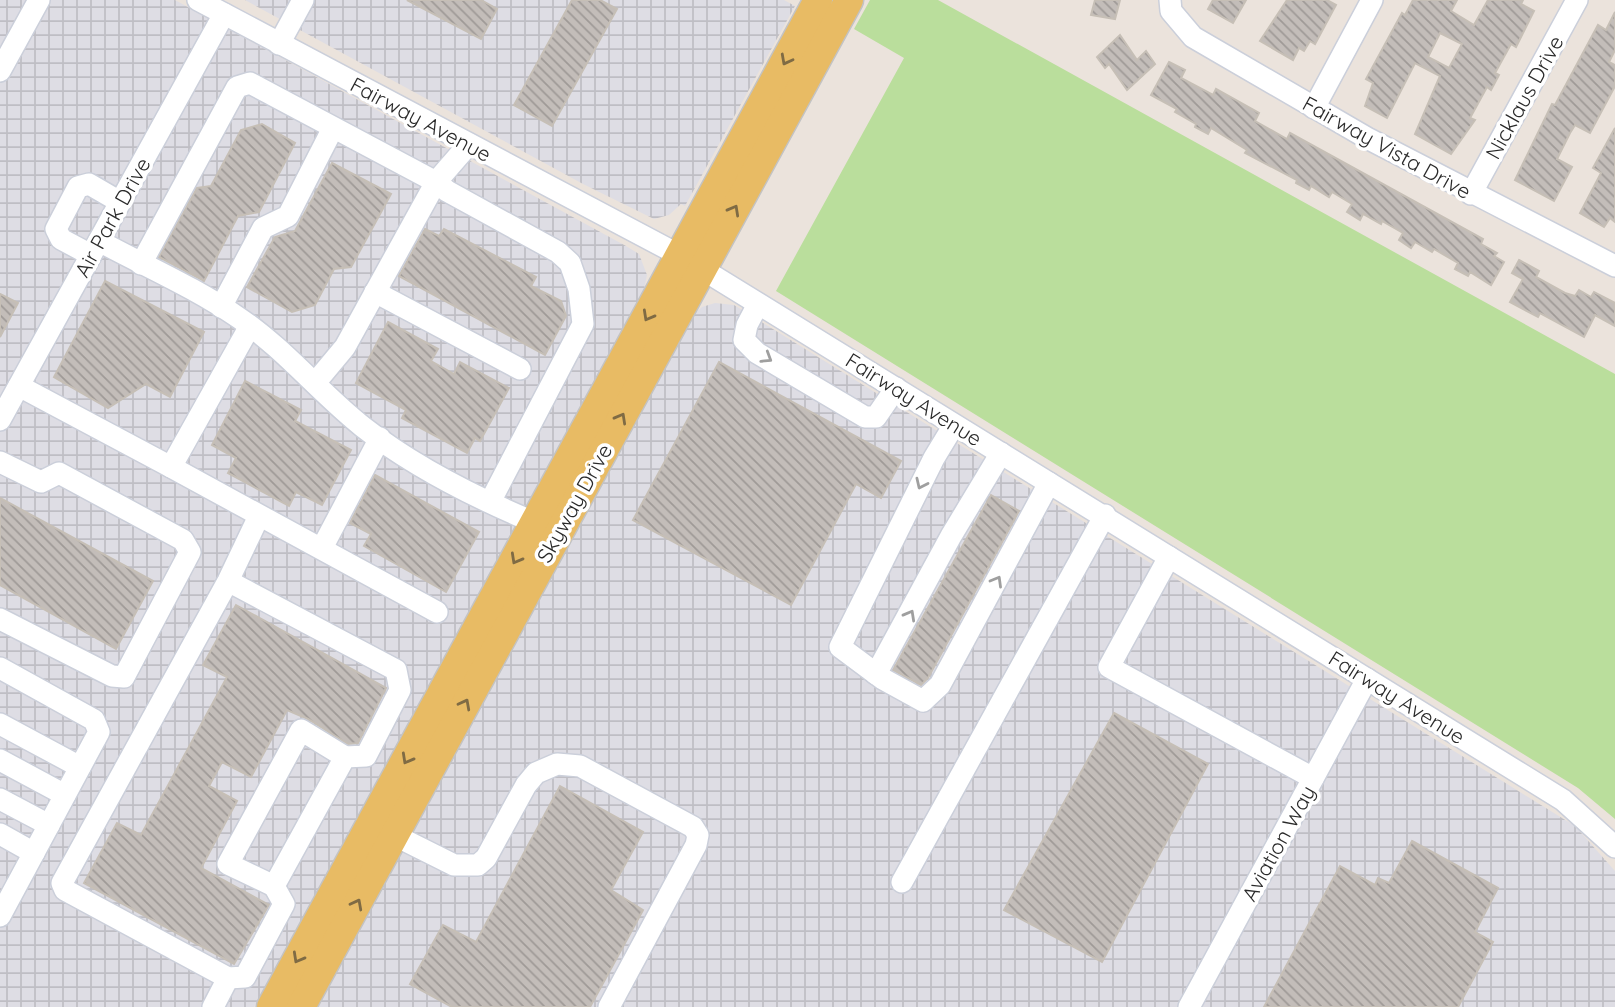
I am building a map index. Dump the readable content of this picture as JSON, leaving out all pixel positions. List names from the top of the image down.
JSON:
{
  "streets": {
    "main road": ["Skyway Drive"],
    "street": [
      "Nicklaus Drive",
      "Fairway Avenue",
      "Fairway Vista Drive",
      "Air Park Drive",
      "Aviation Way"
    ]
  },
  "crossings": [
    ["Nicklaus Drive", "Fairway Vista Drive"],
    ["Fairway Avenue", "Air Park Drive"],
    ["Fairway Avenue", "Skyway Drive"],
    ["Fairway Avenue", "Aviation Way"]
  ]
}
